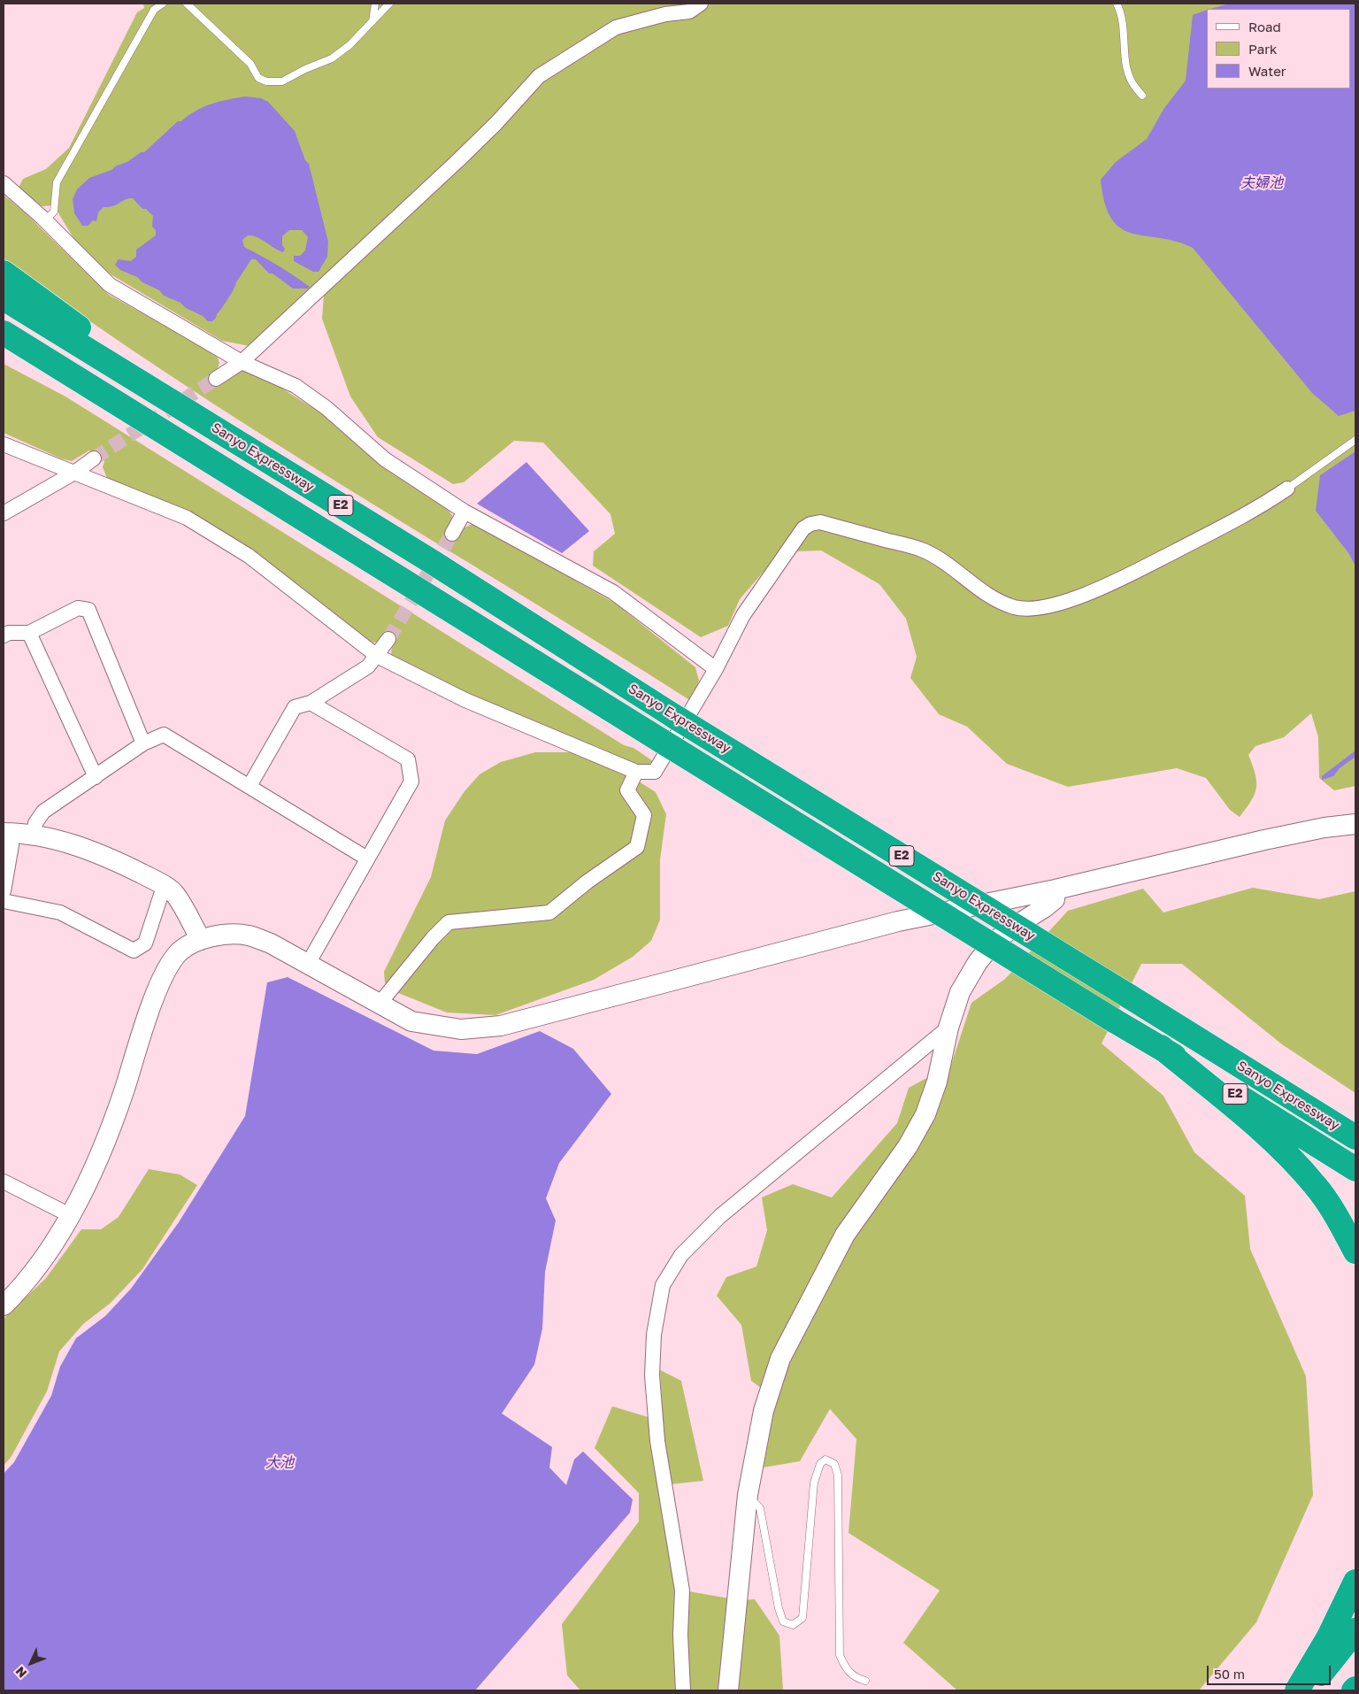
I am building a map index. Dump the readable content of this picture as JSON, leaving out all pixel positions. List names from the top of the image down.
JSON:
{
  "streets": {
    "highway": ["Sanyo Expressway", "E2"]
  },
  "water": ["夫婦池", "大池"],
  "legend": ["Road", "Park", "Water"],
  "scale_bar": "50 m",
  "north": "bottom left"
}
